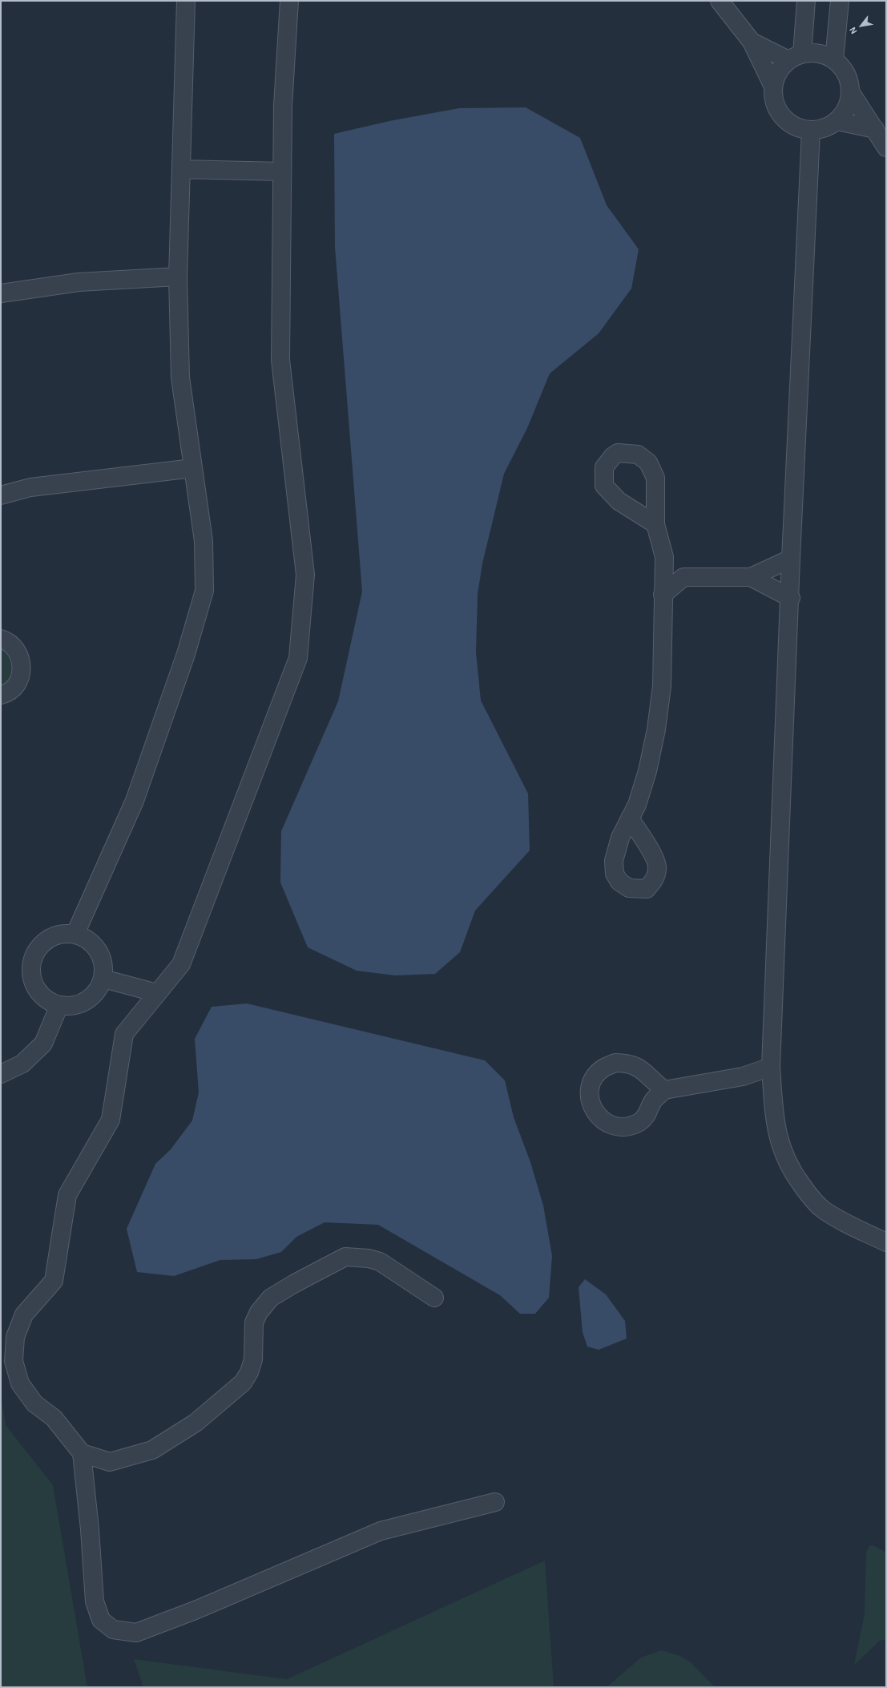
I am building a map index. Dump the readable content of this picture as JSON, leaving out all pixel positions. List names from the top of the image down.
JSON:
{
  "north": "bottom left"
}
